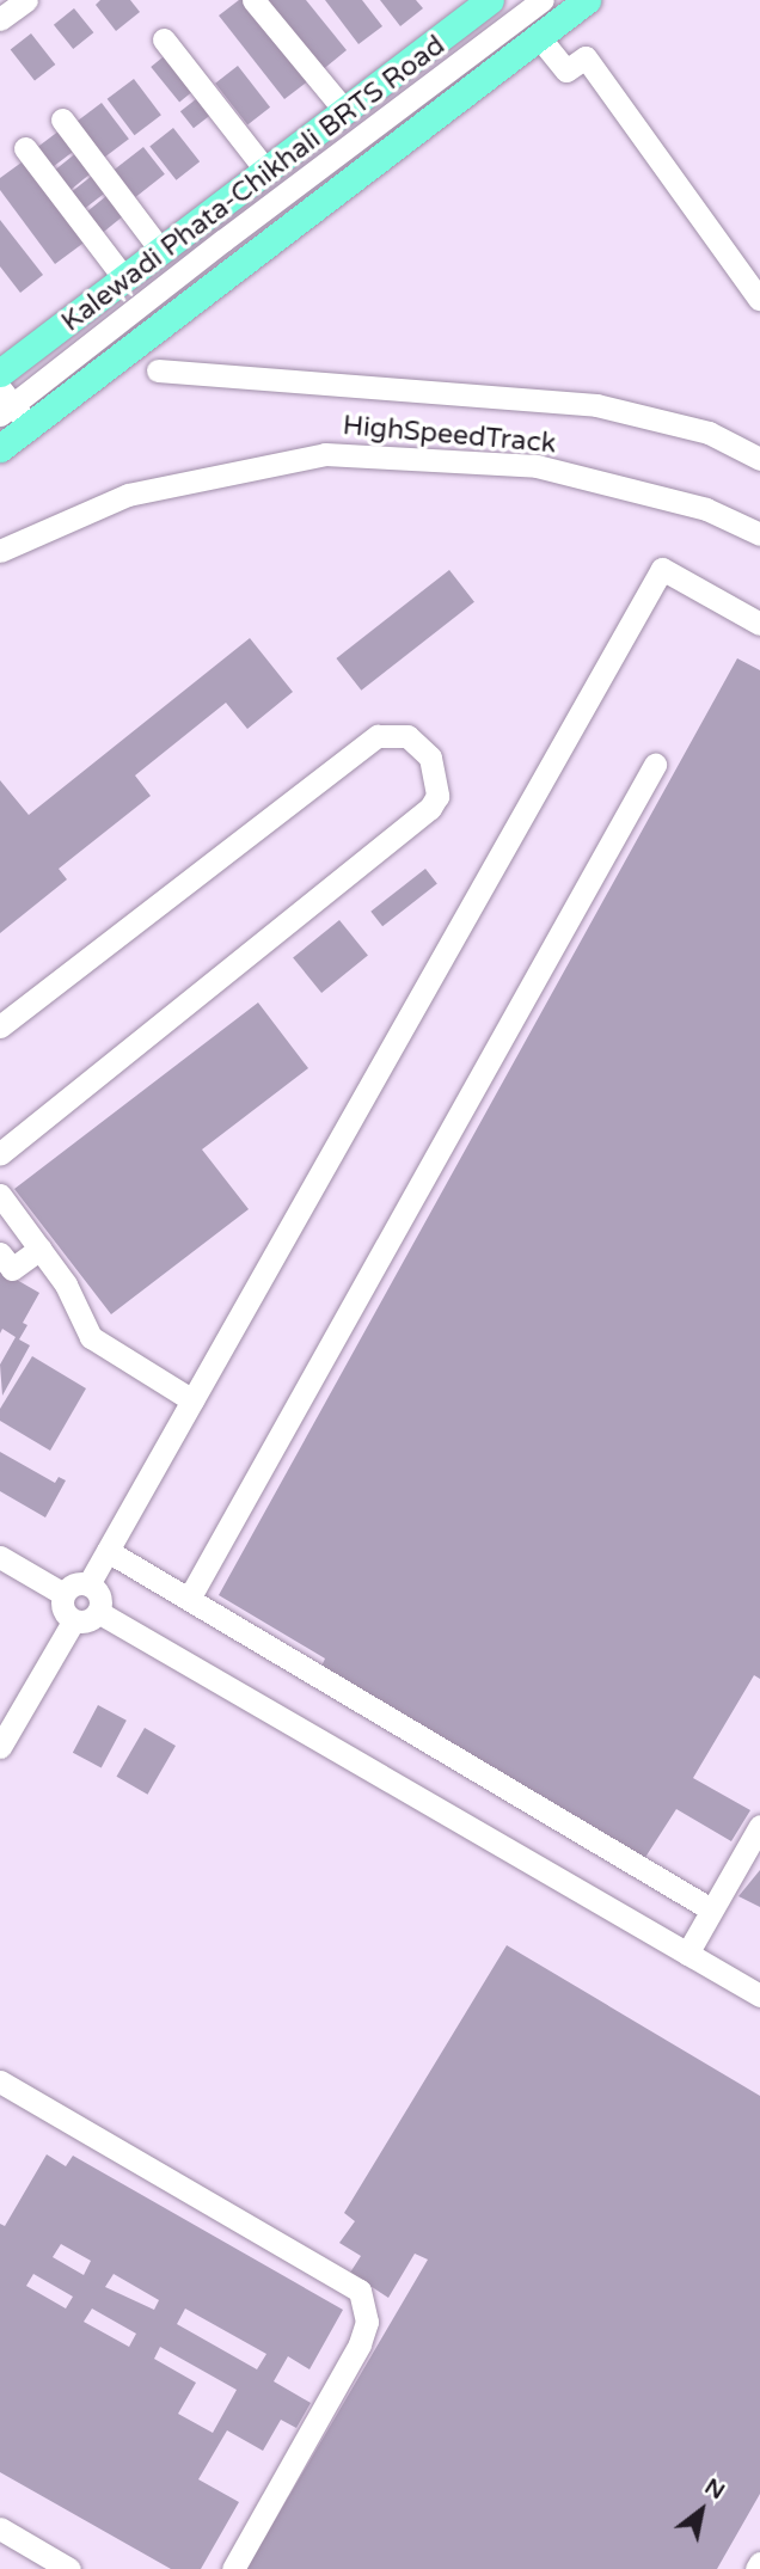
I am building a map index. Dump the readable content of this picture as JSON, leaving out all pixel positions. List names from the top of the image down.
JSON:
{
  "streets": {
    "street": ["Kalewadi Phata-Chikhali BRTS Road", "HighSpeedTrack"]
  },
  "north": "top right"
}
